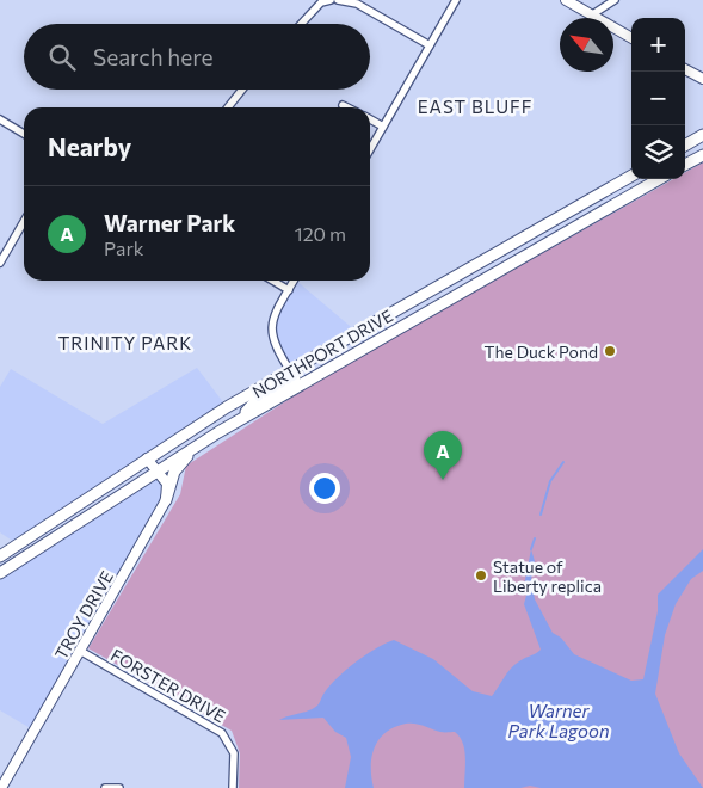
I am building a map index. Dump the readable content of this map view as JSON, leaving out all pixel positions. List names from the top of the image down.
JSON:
{
  "streets": {
    "main road": ["NORTHPORT DRIVE"],
    "street": ["TROY DRIVE", "FORSTER DRIVE"]
  },
  "crossings": [
    ["TROY DRIVE", "FORSTER DRIVE"]
  ],
  "districts": ["EAST BLUFF", "TRINITY PARK"],
  "water": ["Warner Park Lagoon"],
  "places": ["The Duck Pond", "Statue of Liberty replica"],
  "north": "top left",
  "page": {
    "map_buttons": ["+", "−"],
    "search": "Search here",
    "heading": "Nearby",
    "list": [
      {
        "mark": "A",
        "name": "Warner Park",
        "note": "Park",
        "value": "120 m"
      }
    ],
    "pins": "A"
  }
}
